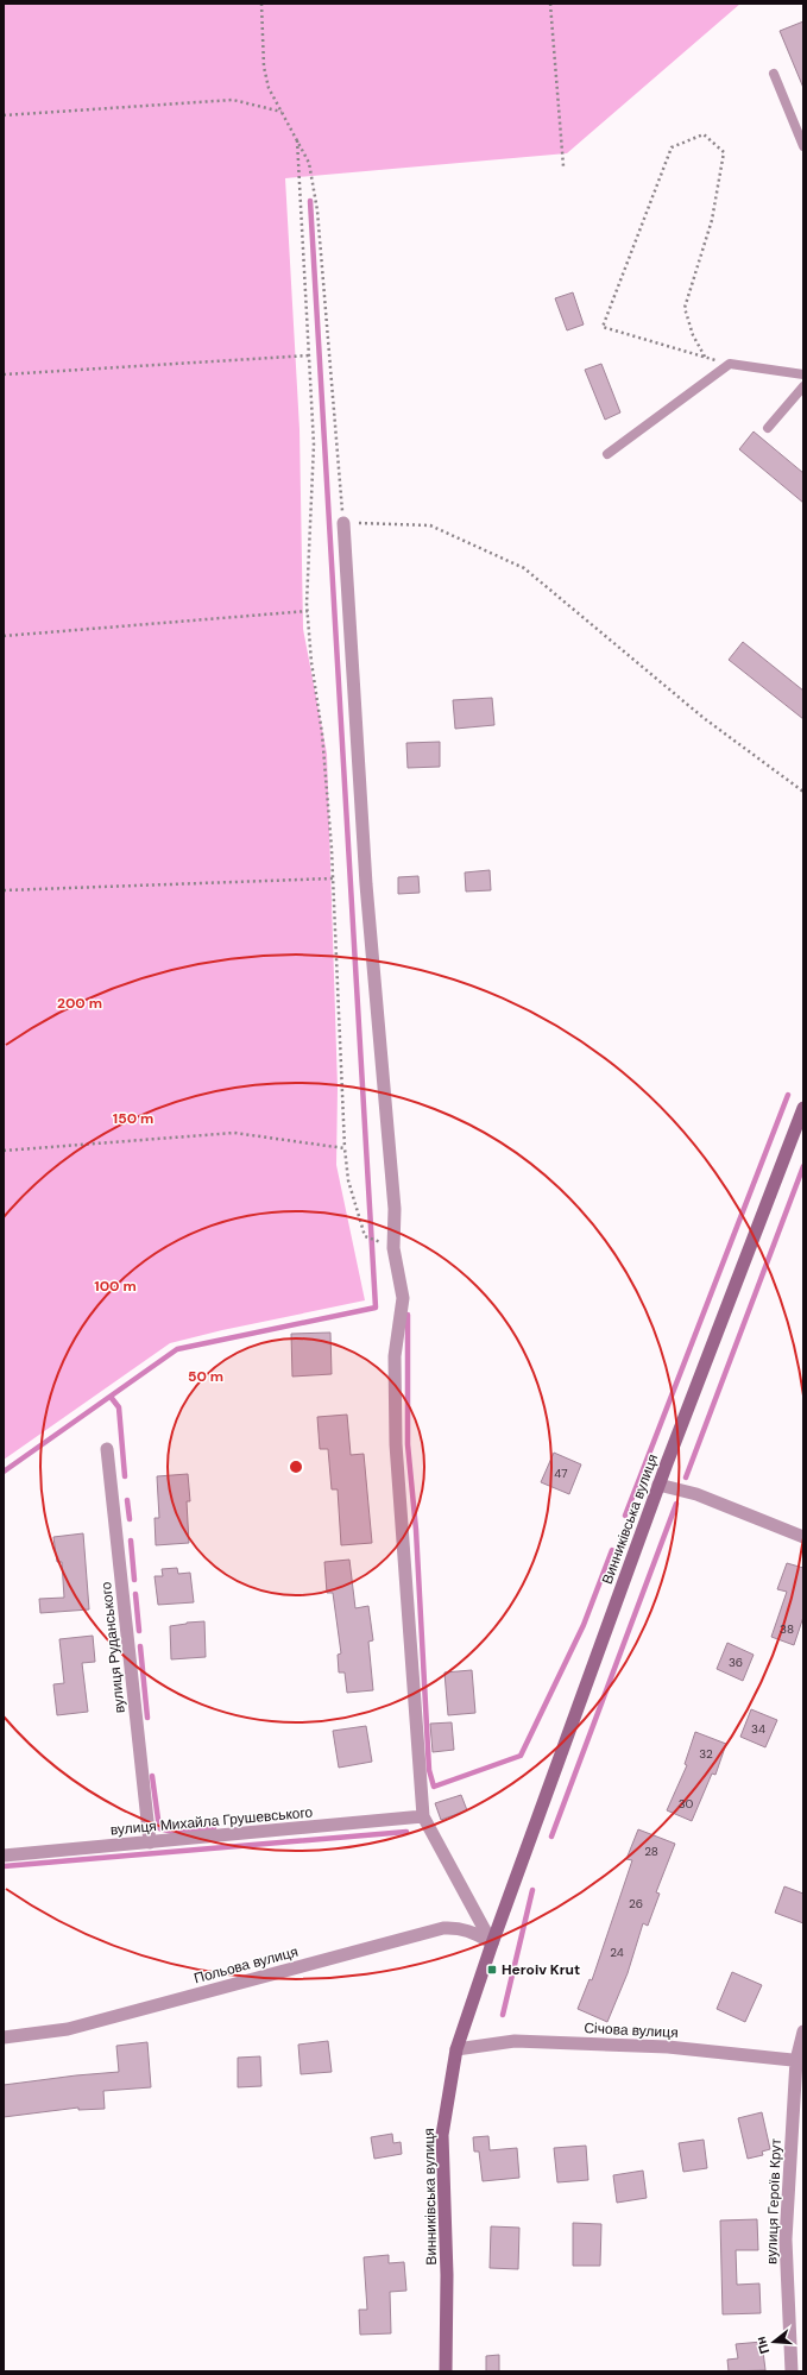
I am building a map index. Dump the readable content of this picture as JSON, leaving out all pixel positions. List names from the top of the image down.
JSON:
{
  "streets": {
    "main road": ["Винниківська вулиця"],
    "street": [
      "вулиця Руданського",
      "вулиця Михайла Грушевського",
      "Польова вулиця",
      "Січова вулиця",
      "вулиця Героїв Крут"
    ]
  },
  "crossings": [
    ["Винниківська вулиця", "Польова вулиця"],
    ["Винниківська вулиця", "Січова вулиця"],
    ["вулиця Руданського", "вулиця Михайла Грушевського"],
    ["Січова вулиця", "вулиця Героїв Крут"]
  ],
  "places": {
    "transit": ["Heroiv Krut"]
  },
  "house_numbers": [
    "47",
    "38",
    "36",
    "34",
    "32",
    "30",
    "28",
    "26",
    "24"
  ],
  "north": "left",
  "rings": [
    "200 m",
    "150 m",
    "100 m",
    "50 m"
  ]
}
